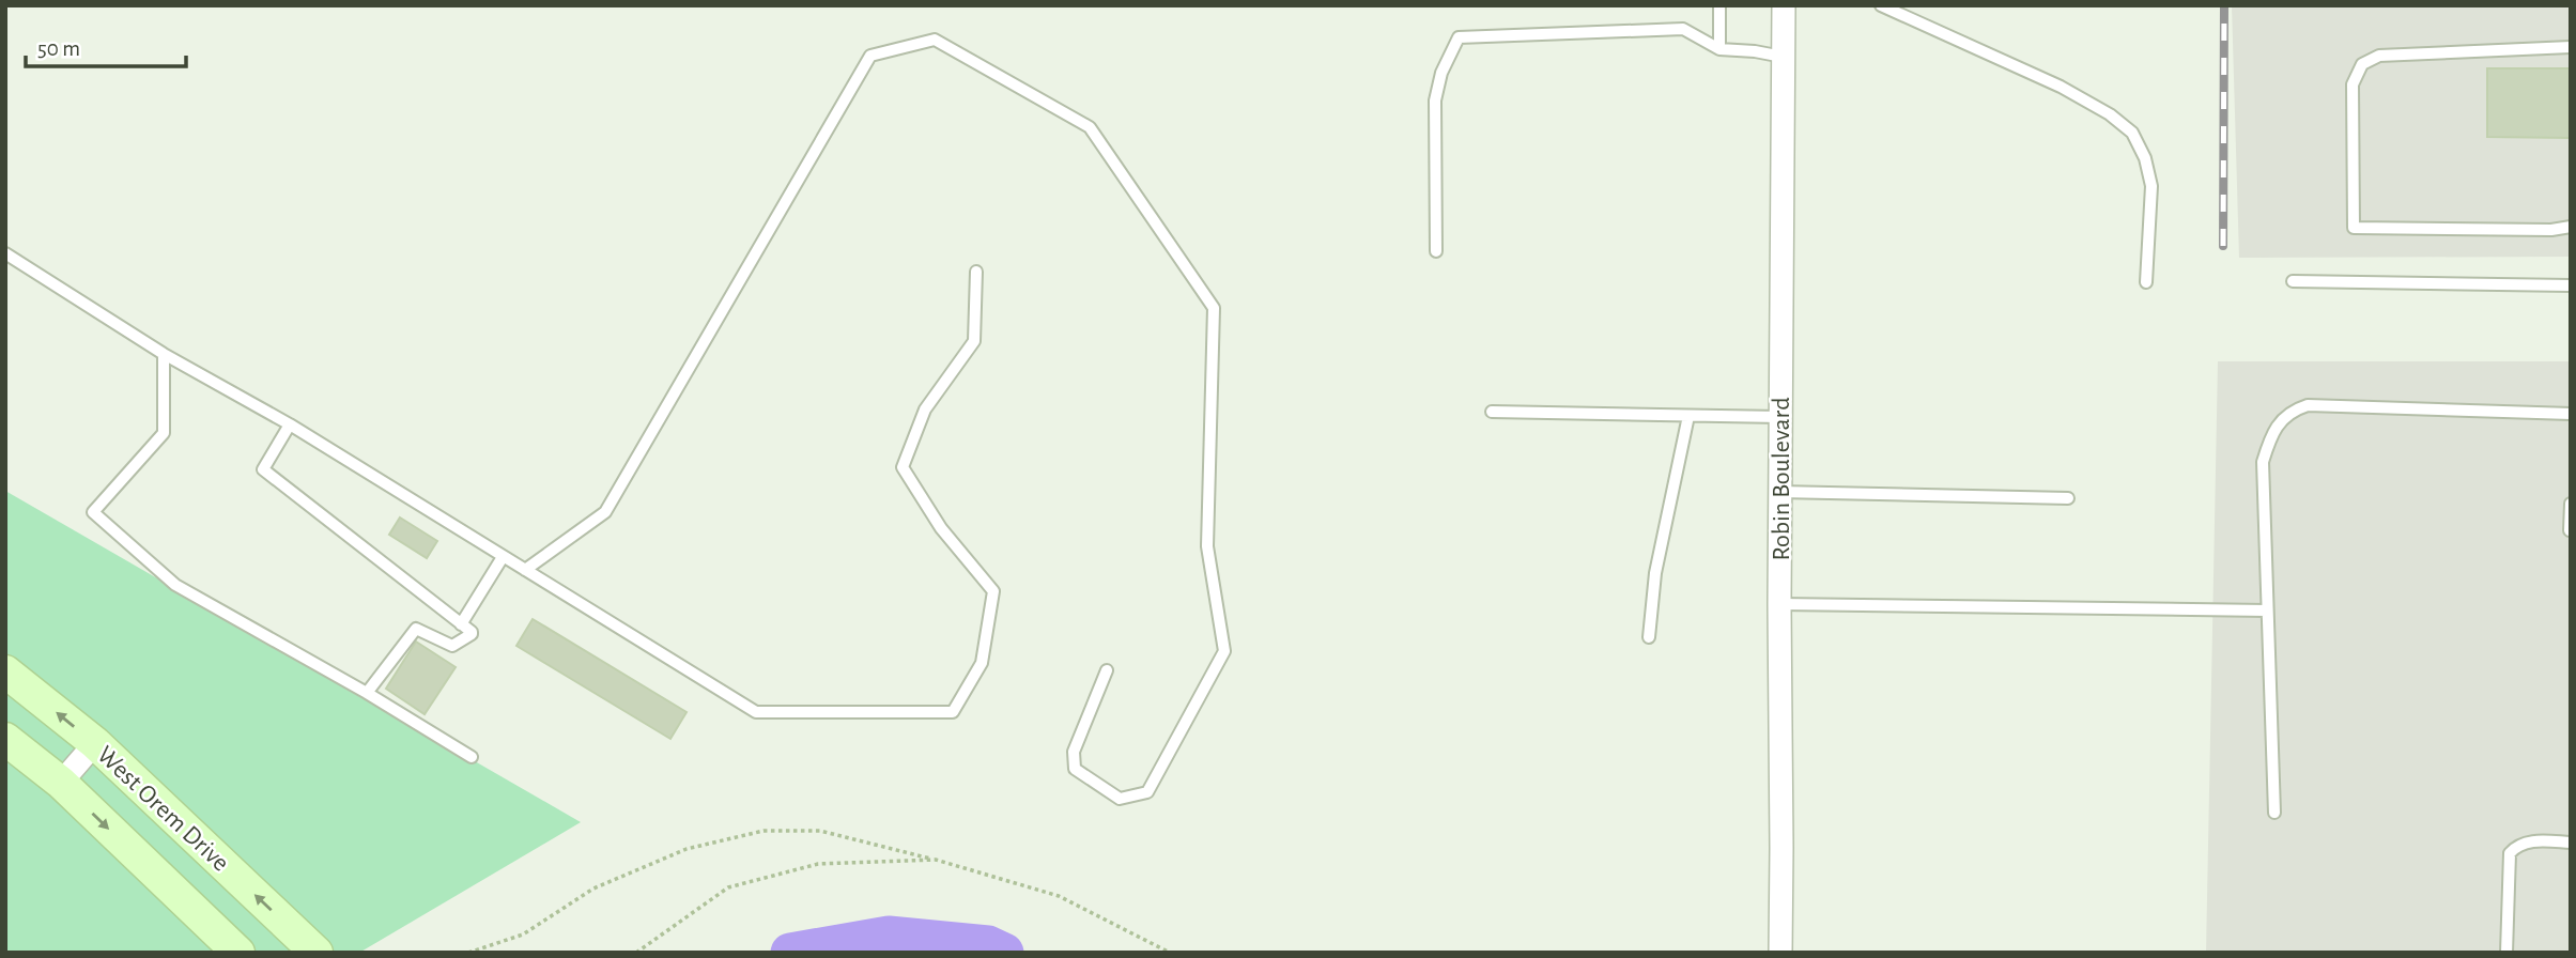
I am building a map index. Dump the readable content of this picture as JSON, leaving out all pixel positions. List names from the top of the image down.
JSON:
{
  "streets": {
    "main road": ["West Orem Drive"],
    "street": ["Robin Boulevard"]
  },
  "scale_bar": "50 m"
}
